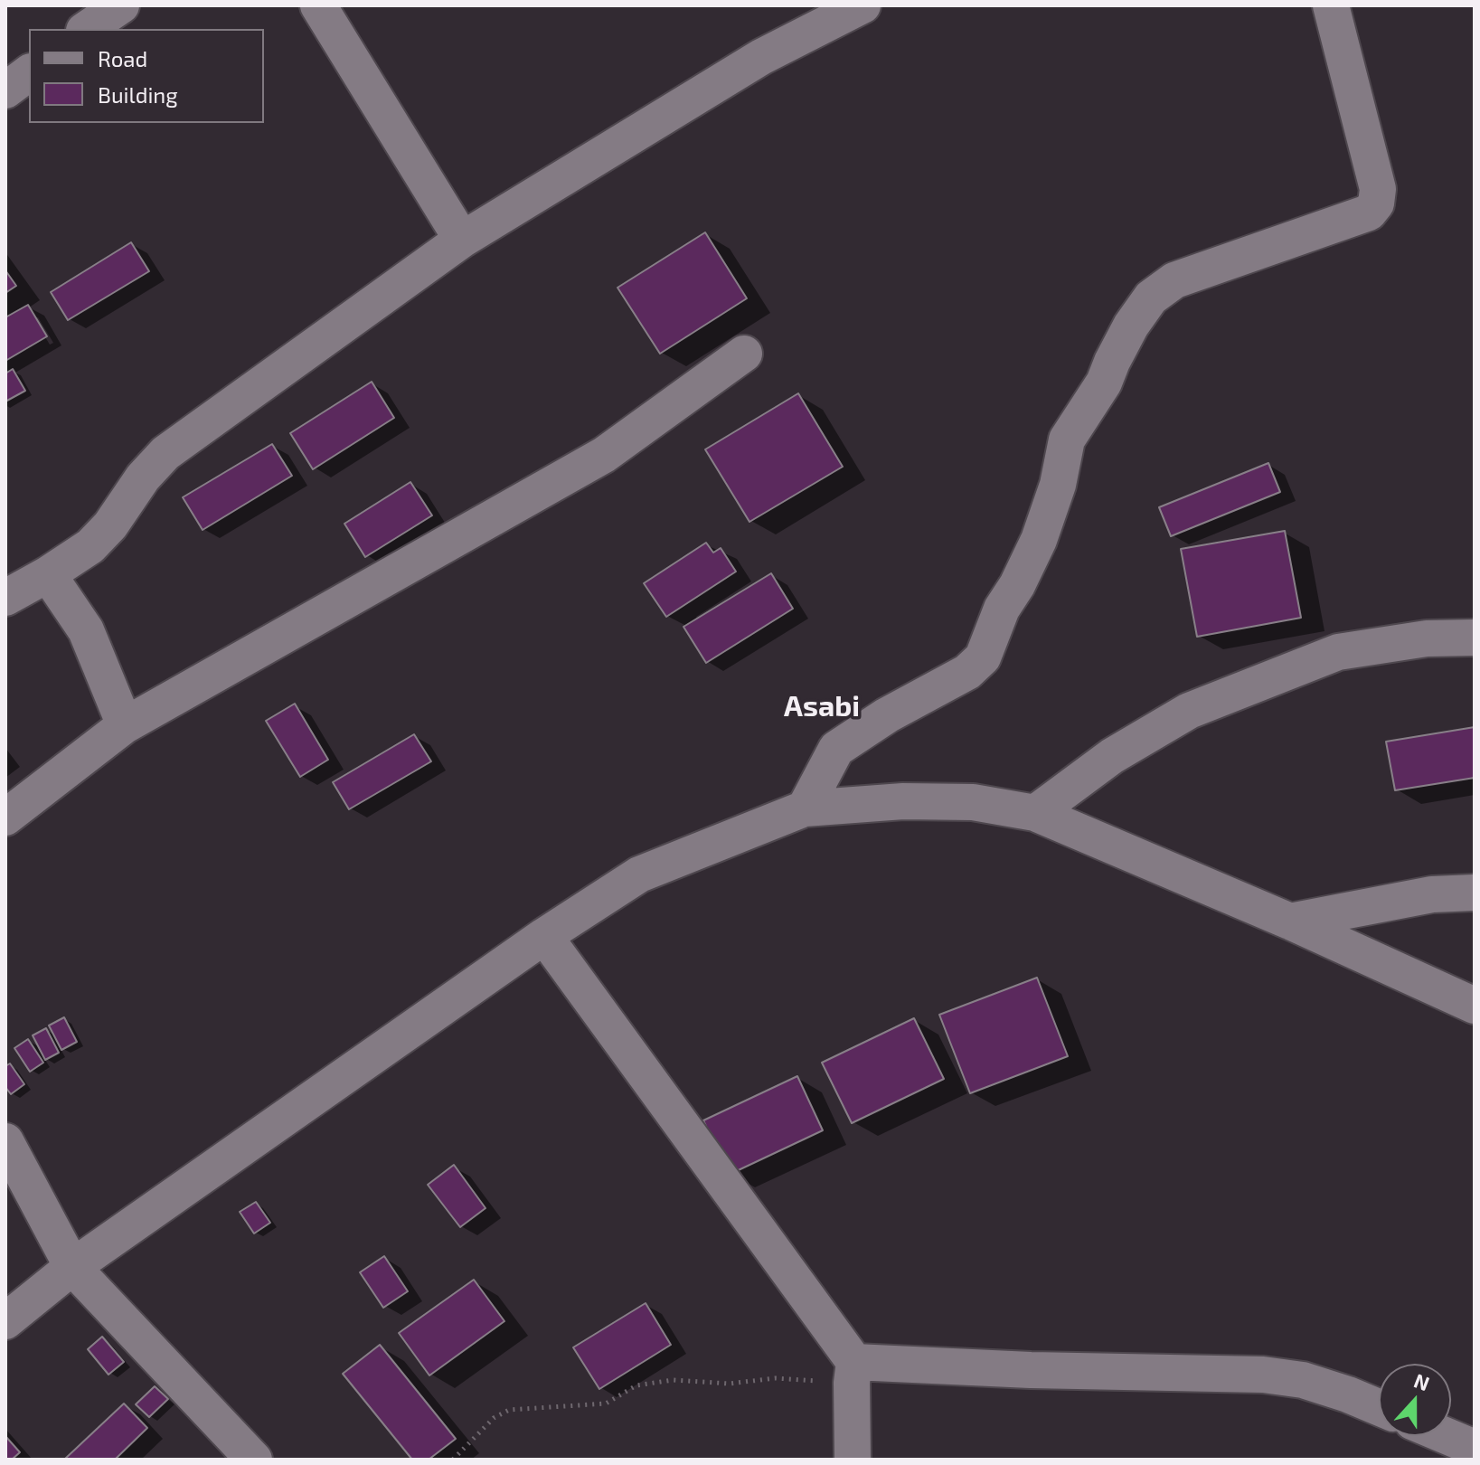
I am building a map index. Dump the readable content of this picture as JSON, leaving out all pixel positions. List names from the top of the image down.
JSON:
{
  "districts": ["Asabi"],
  "legend": ["Road", "Building"],
  "north": "top"
}
